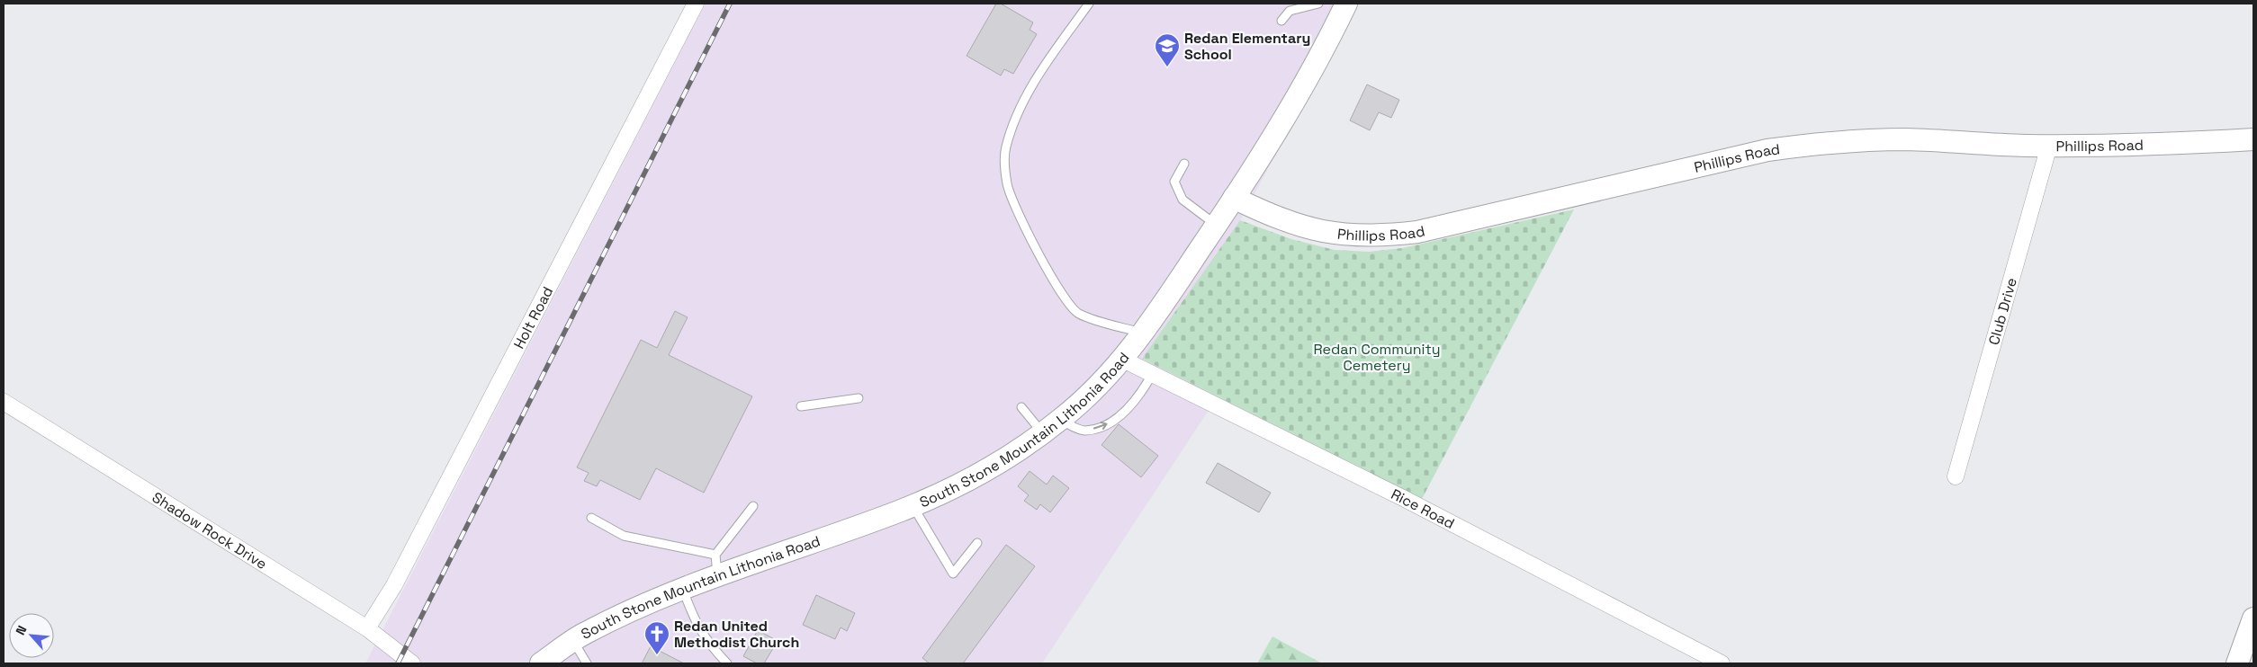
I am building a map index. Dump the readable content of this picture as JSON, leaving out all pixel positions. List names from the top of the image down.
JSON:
{
  "streets": {
    "main road": ["Phillips Road", "South Stone Mountain Lithonia Road"],
    "street": [
      "Club Drive",
      "Holt Road",
      "Rice Road",
      "Shadow Rock Drive"
    ]
  },
  "crossings": [
    ["Phillips Road", "Club Drive"],
    ["Phillips Road", "South Stone Mountain Lithonia Road"],
    ["Holt Road", "Shadow Rock Drive"],
    ["South Stone Mountain Lithonia Road", "Rice Road"]
  ],
  "parks": ["Redan Community Cemetery"],
  "places": {
    "school or university": ["Redan Elementary School"],
    "church": ["Redan United Methodist Church"]
  },
  "north": "top left"
}
